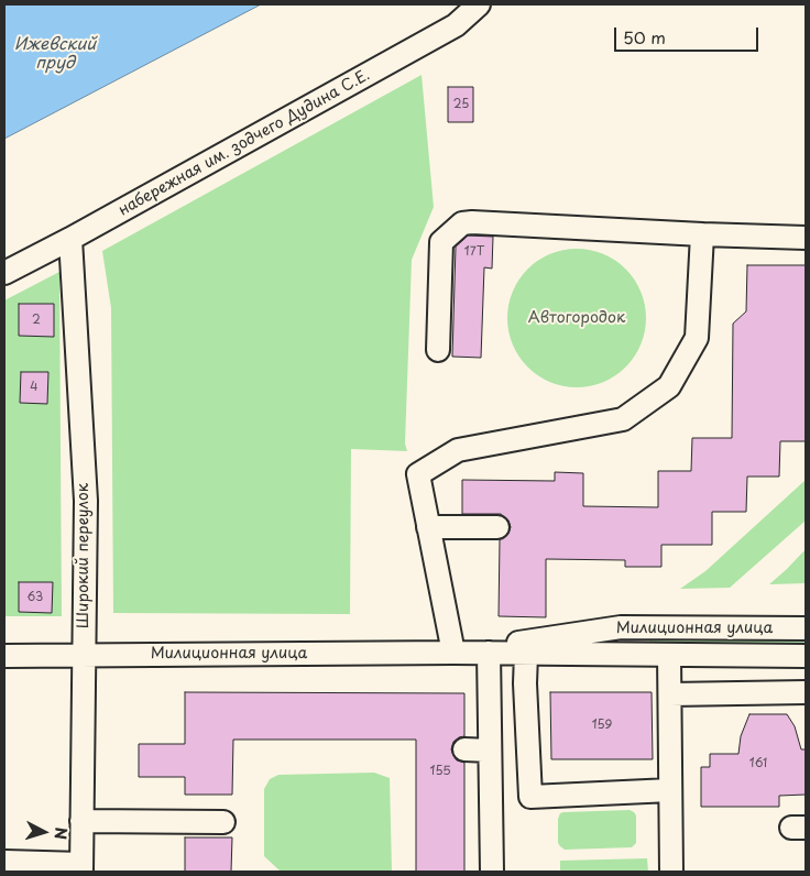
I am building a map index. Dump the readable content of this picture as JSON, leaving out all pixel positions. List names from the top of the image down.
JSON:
{
  "streets": {
    "street": ["набережная им. зодчего Дудина С.Е.", "Широкий переулок", "Милиционная улица"]
  },
  "crossings": [
    ["набережная им. зодчего Дудина С.Е.", "Широкий переулок"],
    ["Широкий переулок", "Милиционная улица"]
  ],
  "water": ["Ижевский пруд"],
  "parks": ["Автогородок"],
  "house_numbers": [
    "25",
    "17Т",
    "2",
    "4",
    "63",
    "159",
    "161",
    "155"
  ],
  "scale_bar": "50 m",
  "north": "right"
}
